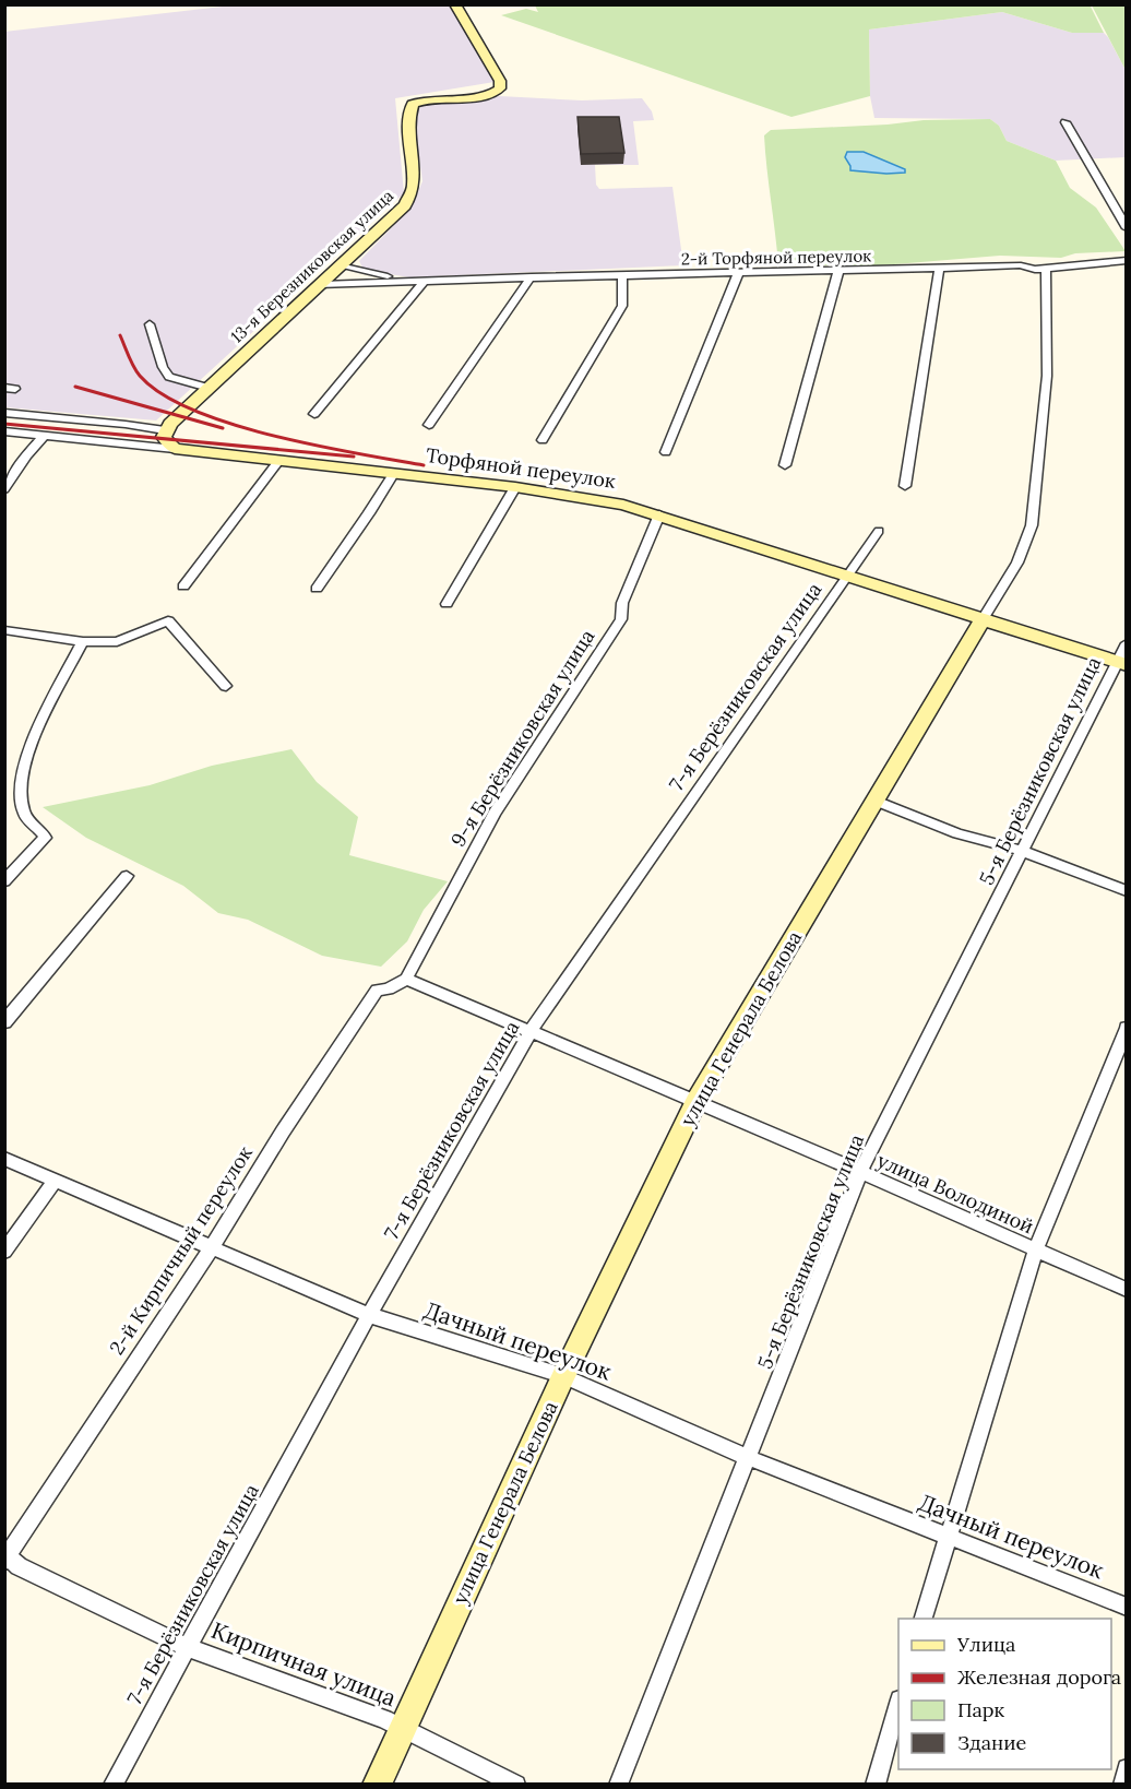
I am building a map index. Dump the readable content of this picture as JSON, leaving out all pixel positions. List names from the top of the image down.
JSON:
{
  "streets": {
    "street": [
      "2-й Торфяной переулок",
      "13-я Березниковская улица",
      "Торфяной переулок",
      "7-я Берёзниковская улица",
      "9-я Берёзниковская улица",
      "5-я Берёзниковская улица",
      "улица Генерала Белова",
      "улица Володиной",
      "2-й Кирпичный переулок",
      "Дачный переулок",
      "Кирпичная улица"
    ]
  },
  "crossings": [
    ["2-й Торфяной переулок", "13-я Березниковская улица"],
    ["2-й Торфяной переулок", "улица Генерала Белова"],
    ["Торфяной переулок", "7-я Берёзниковская улица"],
    ["Торфяной переулок", "9-я Берёзниковская улица"],
    ["Торфяной переулок", "5-я Берёзниковская улица"],
    ["Торфяной переулок", "улица Генерала Белова"],
    ["7-я Берёзниковская улица", "улица Володиной"],
    ["7-я Берёзниковская улица", "Дачный переулок"],
    ["7-я Берёзниковская улица", "Кирпичная улица"],
    ["9-я Берёзниковская улица", "улица Володиной"],
    ["9-я Берёзниковская улица", "2-й Кирпичный переулок"],
    ["5-я Берёзниковская улица", "улица Володиной"],
    ["5-я Берёзниковская улица", "Дачный переулок"],
    ["улица Генерала Белова", "улица Володиной"],
    ["улица Генерала Белова", "Дачный переулок"],
    ["улица Генерала Белова", "Кирпичная улица"],
    ["улица Володиной", "2-й Кирпичный переулок"],
    ["2-й Кирпичный переулок", "Дачный переулок"],
    ["2-й Кирпичный переулок", "Кирпичная улица"]
  ],
  "legend": [
    "Улица",
    "Железная дорога",
    "Парк",
    "Здание"
  ]
}
